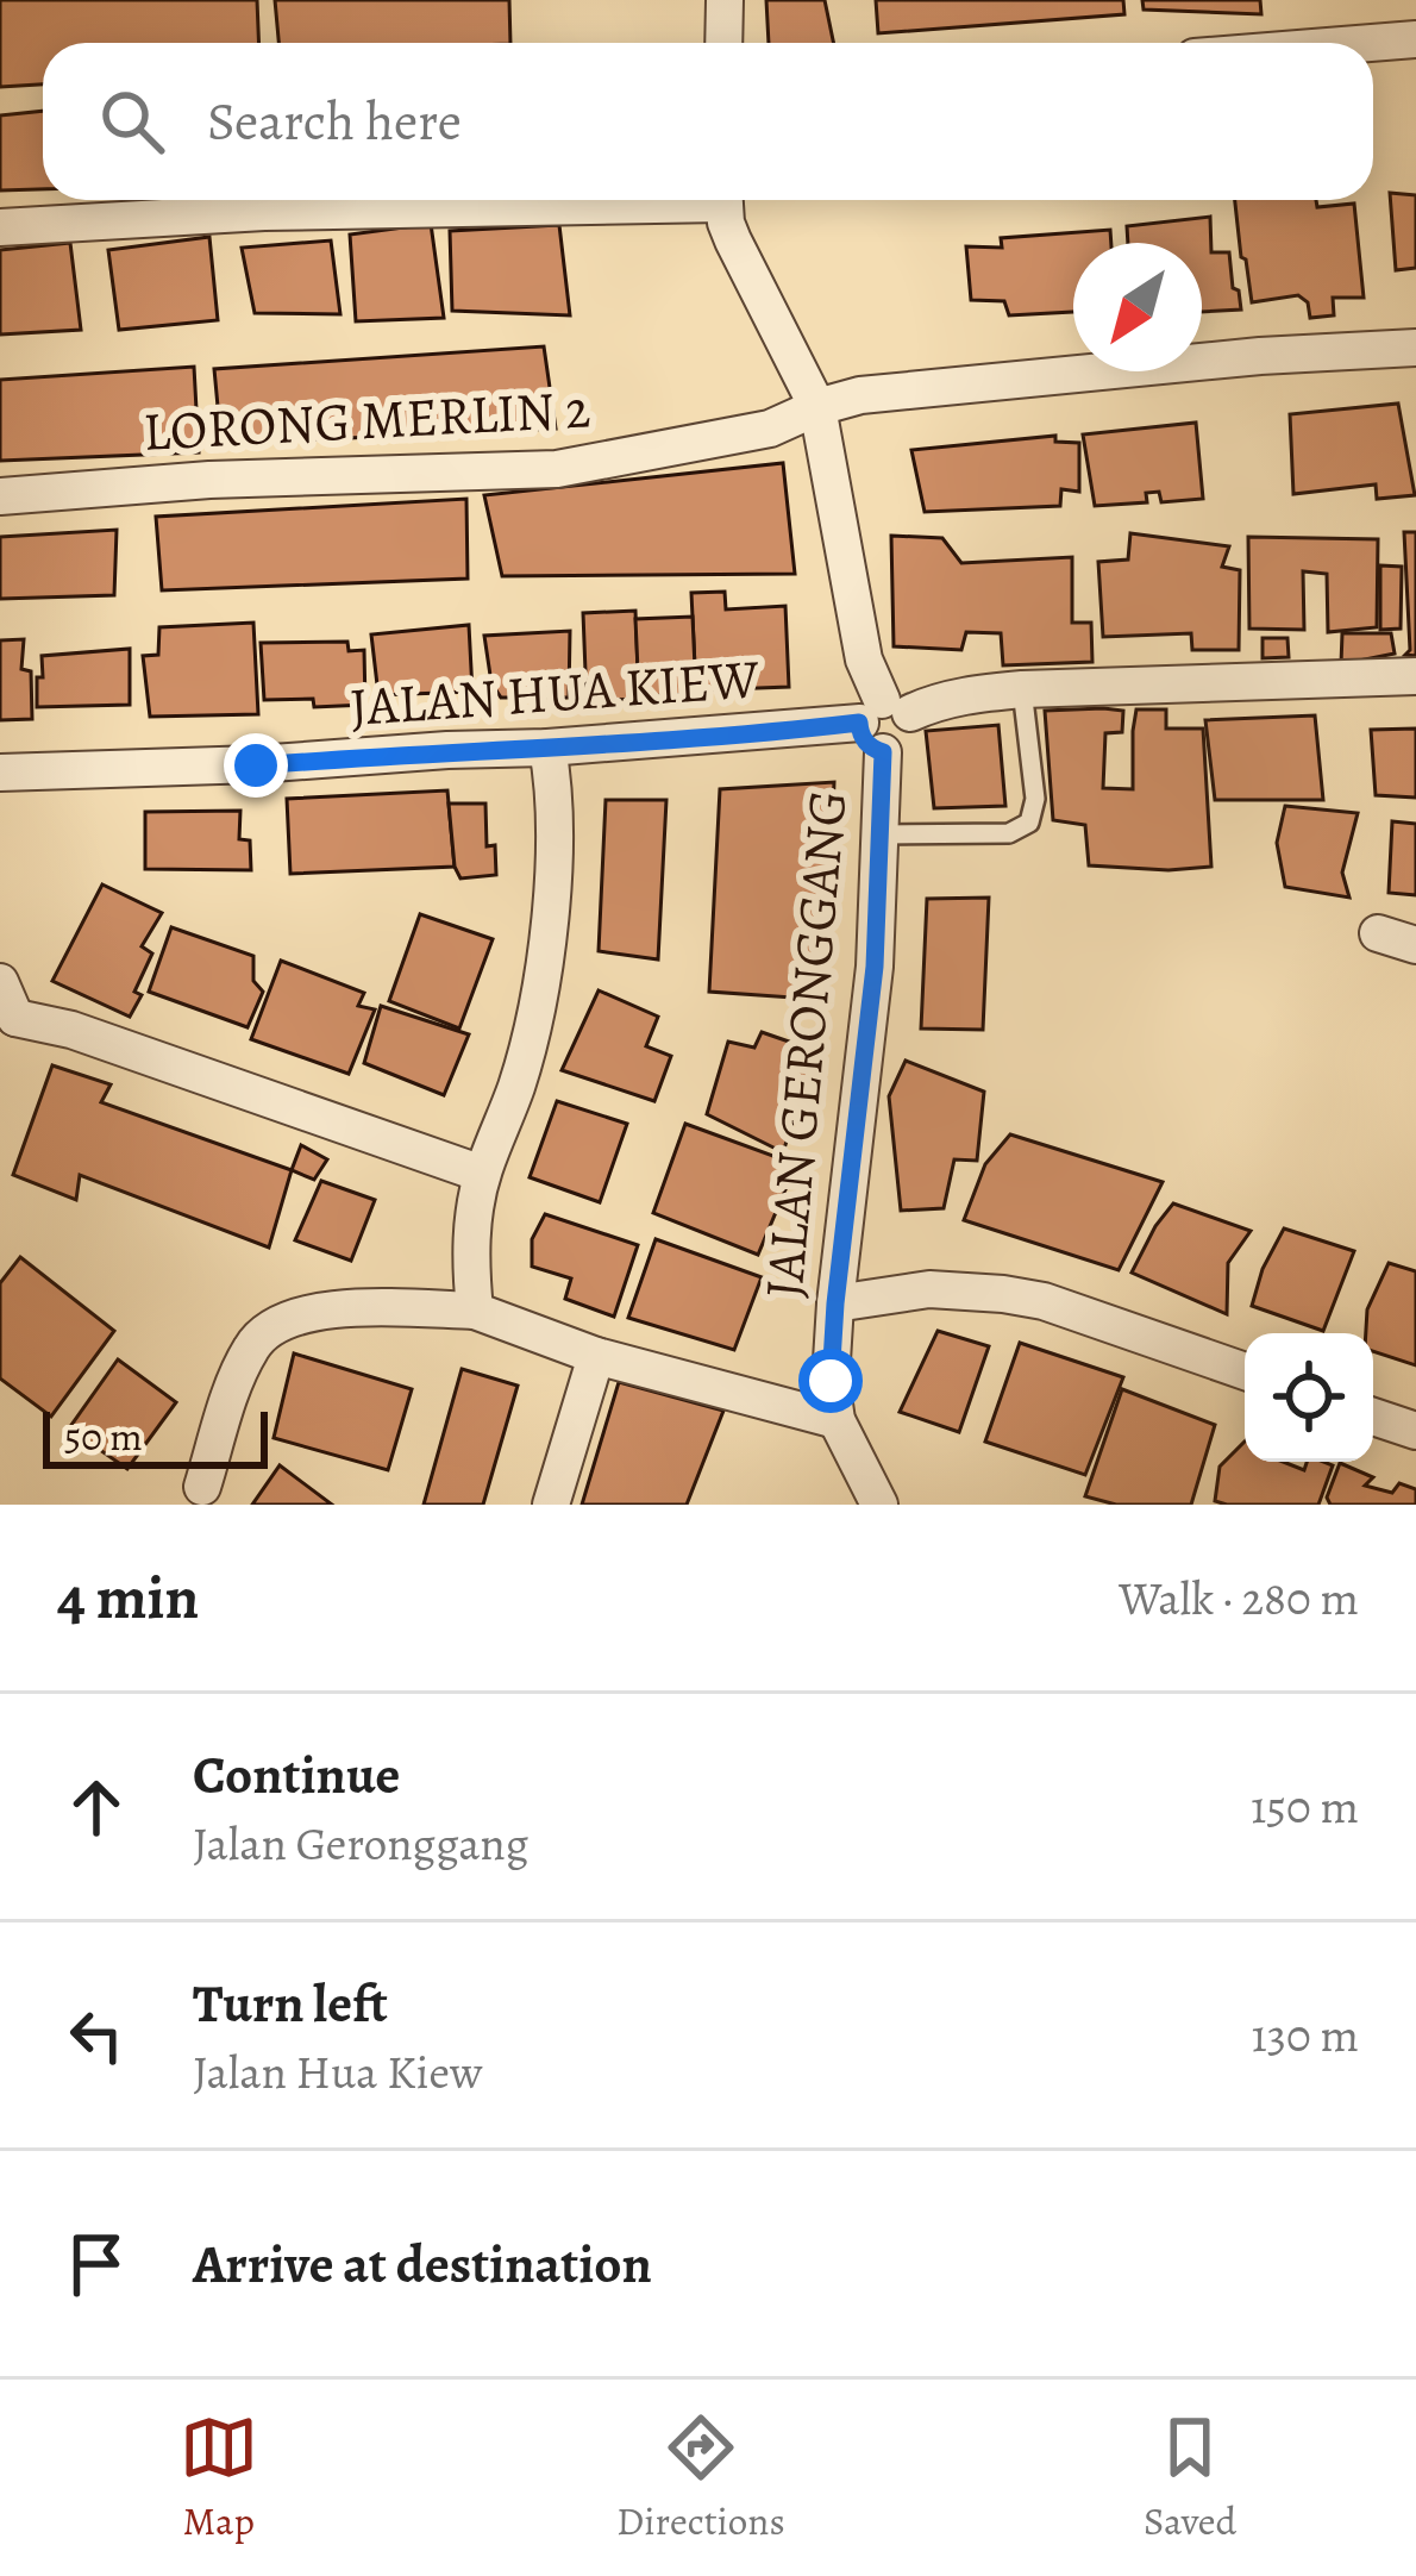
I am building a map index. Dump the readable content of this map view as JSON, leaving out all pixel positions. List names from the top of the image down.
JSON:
{
  "streets": {
    "street": ["LORONG MERLIN 2", "JALAN HUA KIEW", "JALAN GERONGGANG"]
  },
  "crossings": [
    ["JALAN HUA KIEW", "JALAN GERONGGANG"]
  ],
  "scale_bar": "50 m",
  "north": "bottom left",
  "page": {
    "search": "Search here",
    "scale": "50 m",
    "heading": ["4 min", "Walk · 280 m"],
    "list": [
      ["Continue", "Jalan Geronggang", "150 m"],
      ["Turn left", "Jalan Hua Kiew", "130 m"],
      "Arrive at destination"
    ],
    "nav": ["Map", "Directions", "Saved"]
  }
}
